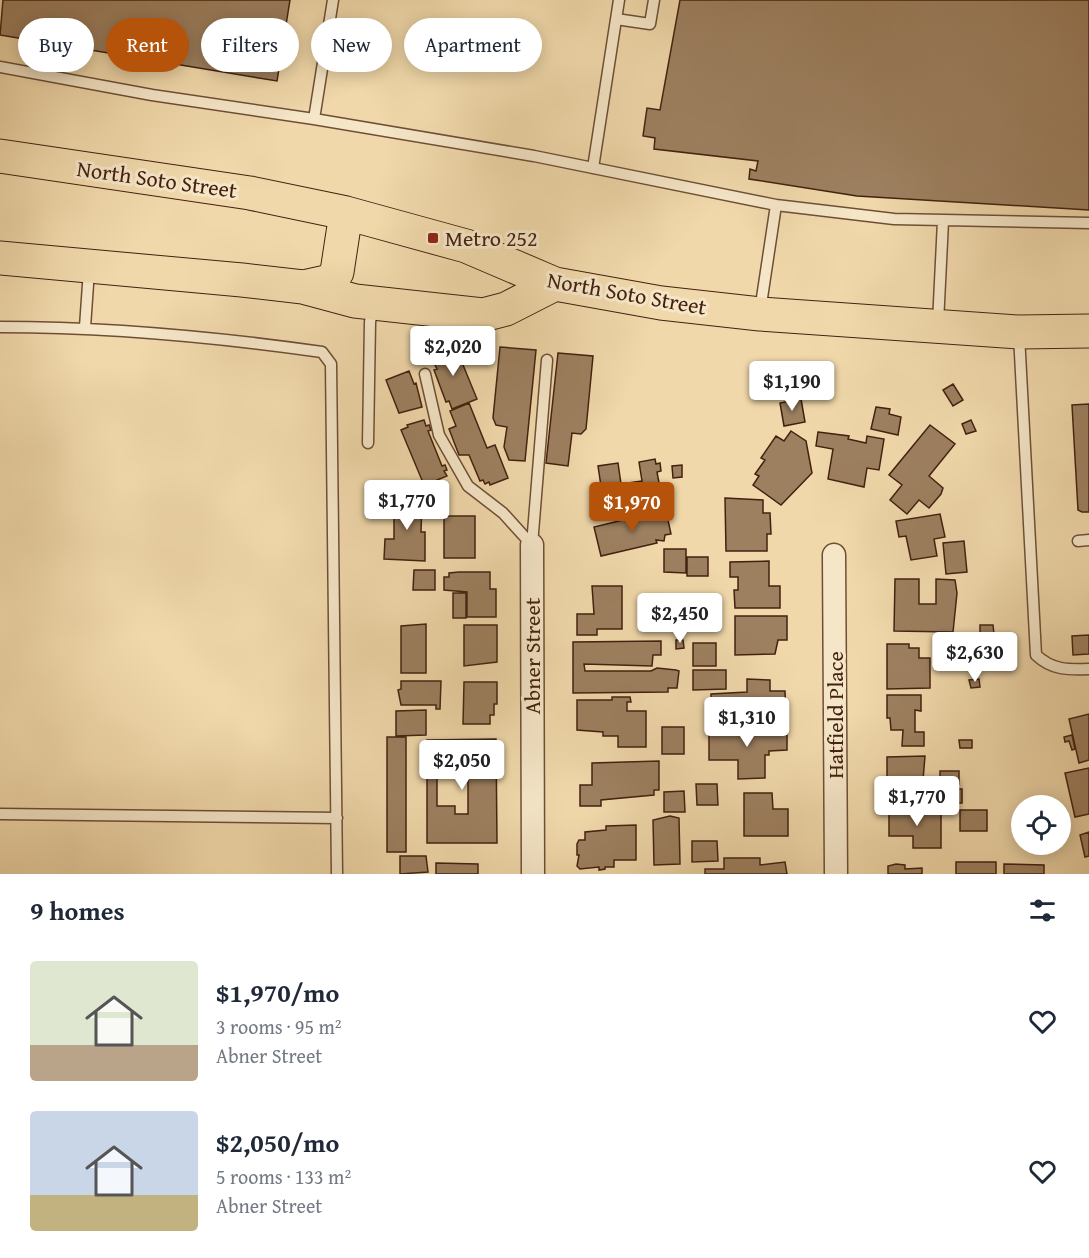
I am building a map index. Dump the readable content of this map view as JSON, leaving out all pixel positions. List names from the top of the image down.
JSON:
{
  "streets": {
    "main road": ["North Soto Street"],
    "street": ["Abner Street", "Hatfield Place"]
  },
  "places": {
    "transit": ["Metro 252"]
  },
  "page": {
    "chip": [
      "Buy",
      "Rent",
      "Filters",
      "New",
      "Apartment"
    ],
    "price": [
      "$2,020",
      "$1,190",
      "$1,770",
      "$1,970",
      "$2,450",
      "$2,630",
      "$1,310",
      "$2,050",
      "$1,770"
    ],
    "heading": "9 homes",
    "list": [
      {
        "name": "$1,970/mo",
        "note": "3 rooms · 95 m² · Abner Street"
      },
      {
        "name": "$2,050/mo",
        "note": "5 rooms · 133 m² · Abner Street"
      }
    ]
  }
}
